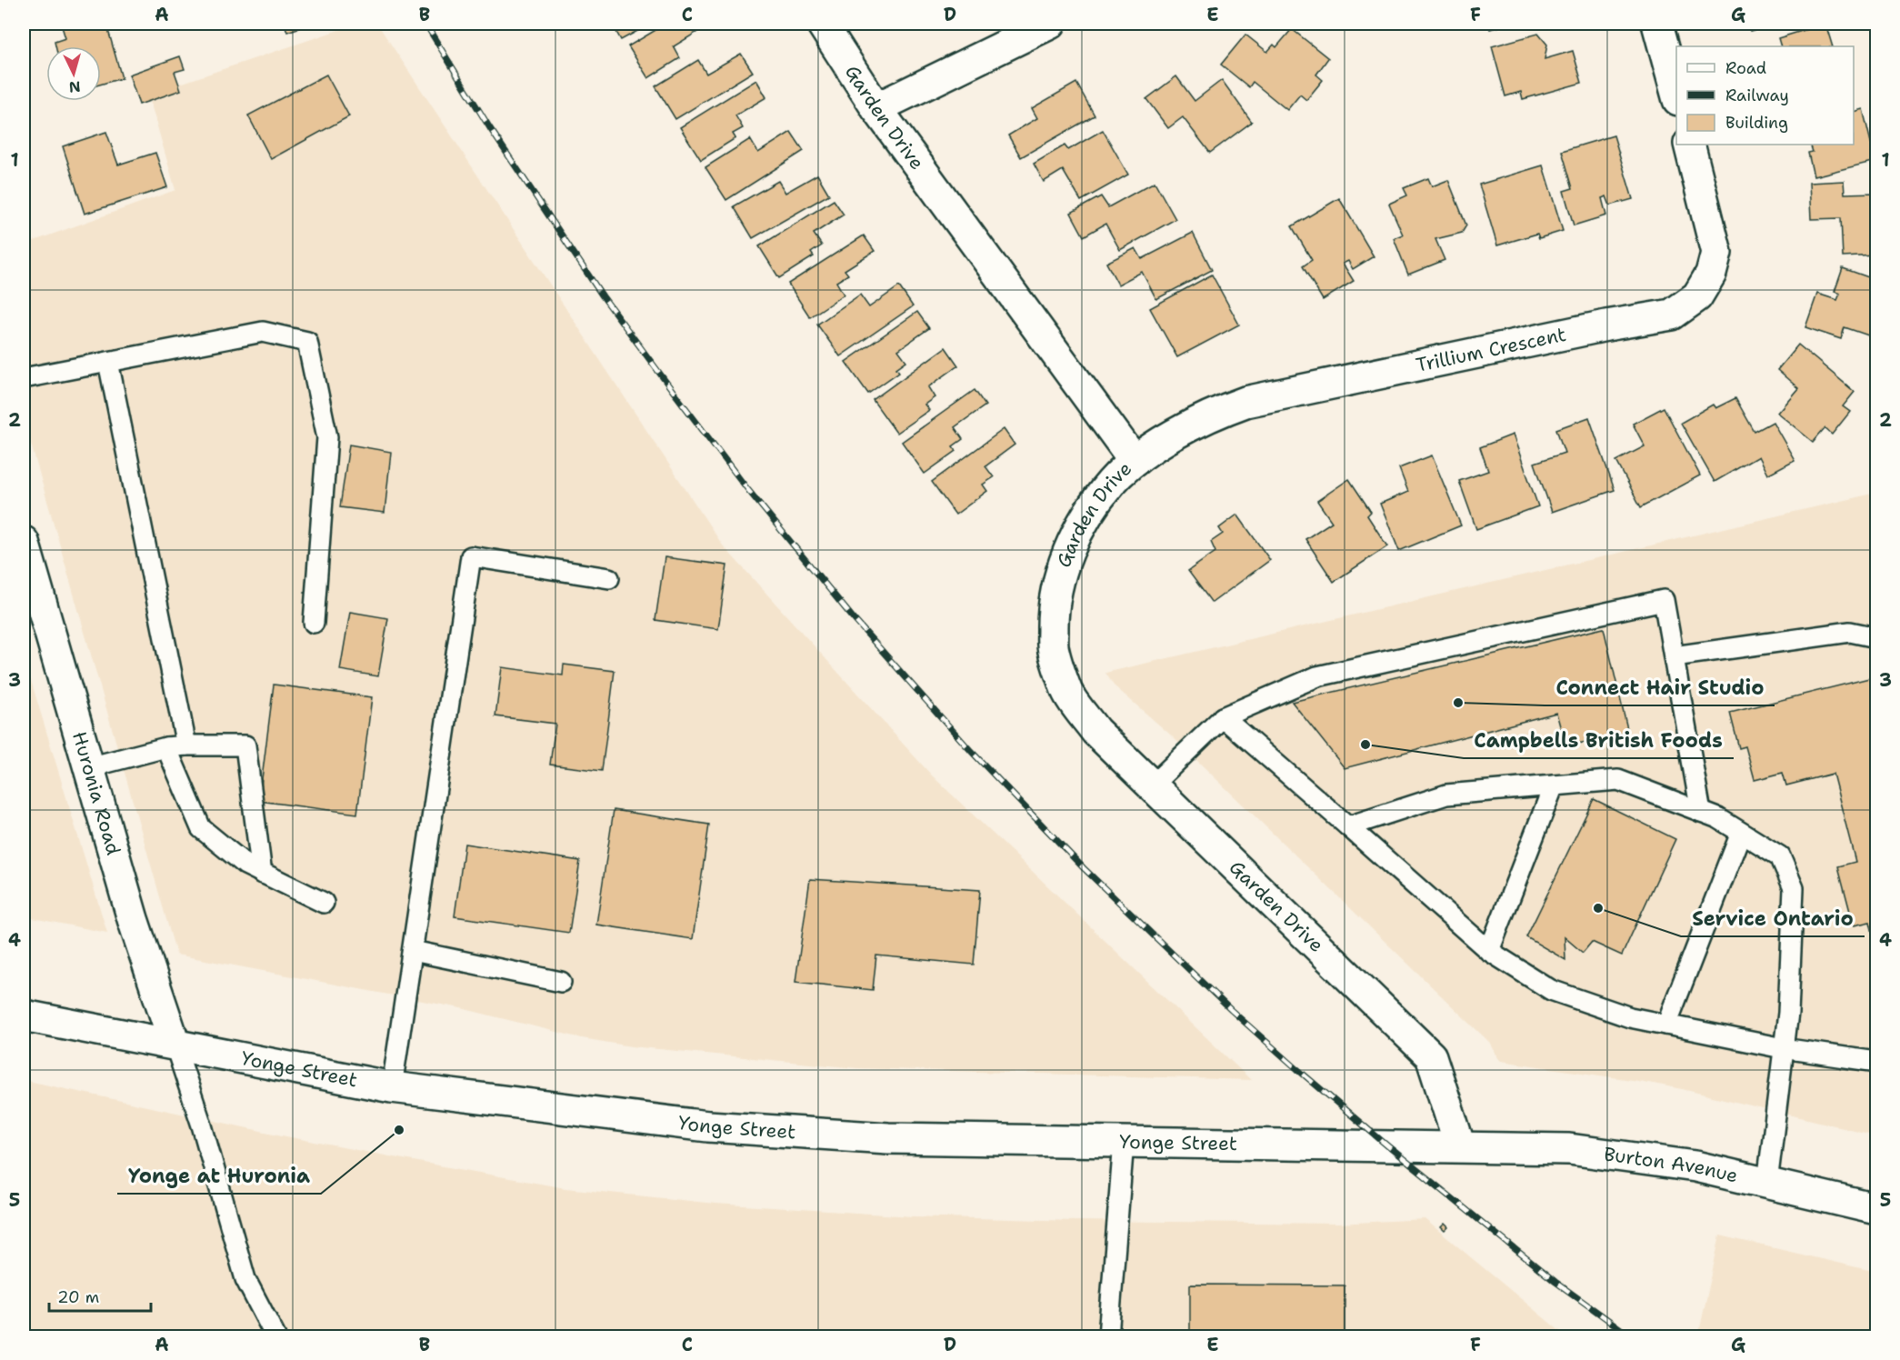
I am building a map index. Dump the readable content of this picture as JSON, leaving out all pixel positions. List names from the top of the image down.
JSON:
{
  "streets": {
    "street": [
      "Garden Drive",
      "Trillium Crescent",
      "Huronia Road",
      "Yonge Street",
      "Burton Avenue"
    ]
  },
  "crossings": [
    ["Garden Drive", "Trillium Crescent"],
    ["Garden Drive", "Yonge Street"],
    ["Garden Drive", "Burton Avenue"],
    ["Huronia Road", "Yonge Street"],
    ["Yonge Street", "Burton Avenue"]
  ],
  "places": [
    "Connect Hair Studio",
    "Campbells British Foods",
    "Service Ontario",
    "Yonge at Huronia"
  ],
  "legend": ["Road", "Railway", "Building"],
  "scale_bar": "20 m",
  "north": "bottom",
  "grid": {
    "columns": [
      "A",
      "B",
      "C",
      "D",
      "E",
      "F",
      "G"
    ],
    "rows": [
      "1",
      "2",
      "3",
      "4",
      "5"
    ]
  }
}
